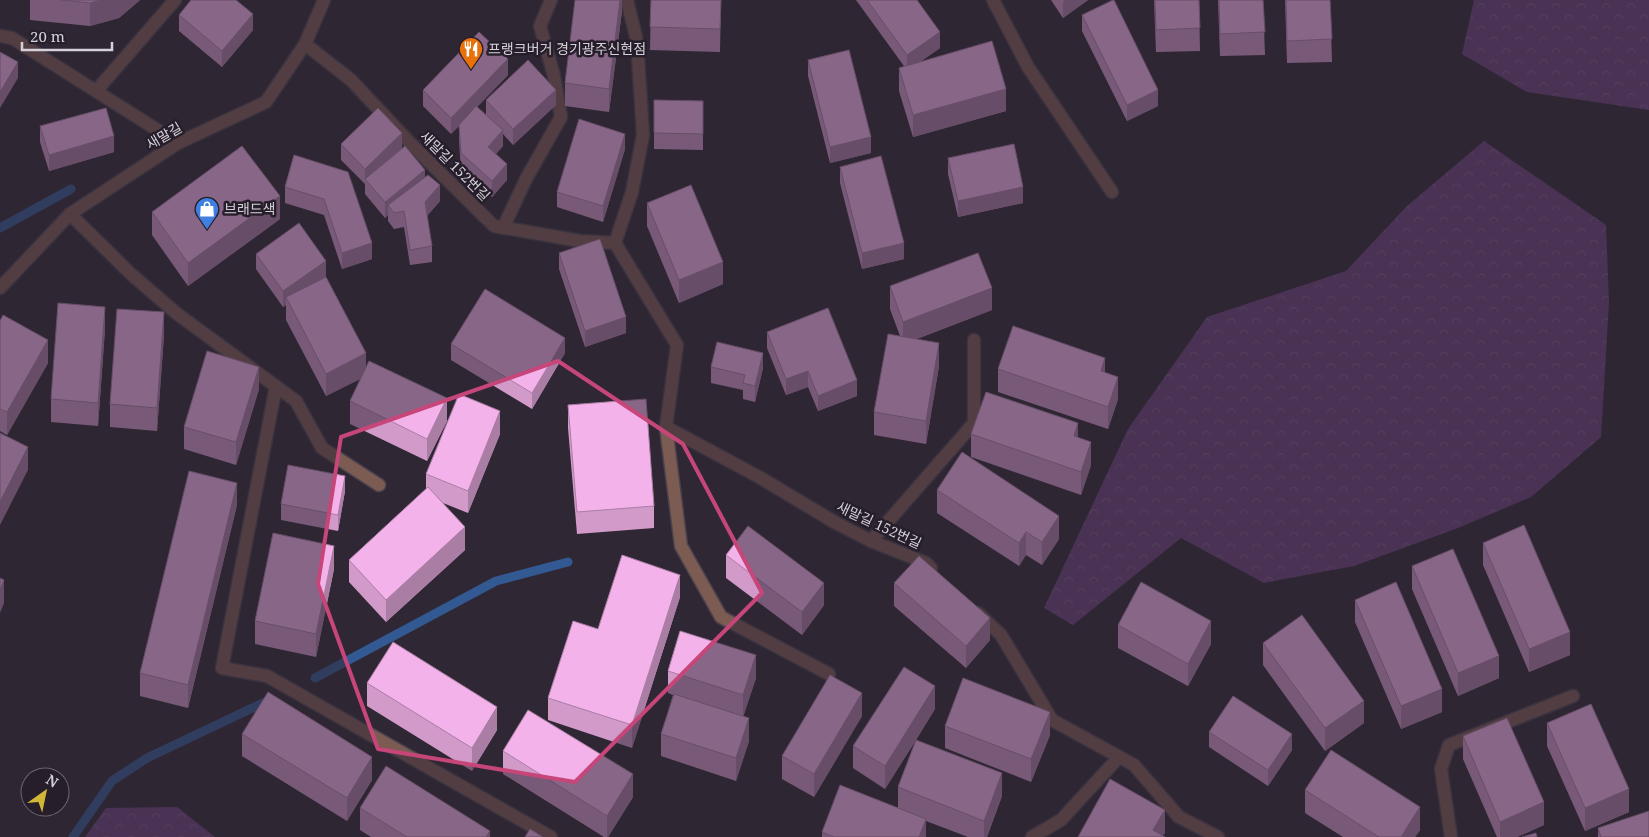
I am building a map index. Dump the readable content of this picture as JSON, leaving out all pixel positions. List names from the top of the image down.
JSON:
{
  "streets": {
    "street": ["새말길", "새말길 152번길"]
  },
  "crossings": [
    ["새말길", "새말길 152번길"]
  ],
  "places": {
    "restaurant": ["프랭크버거 경기광주신현점"],
    "shop": ["브래드색"]
  },
  "scale_bar": "20 m",
  "north": "top right"
}
